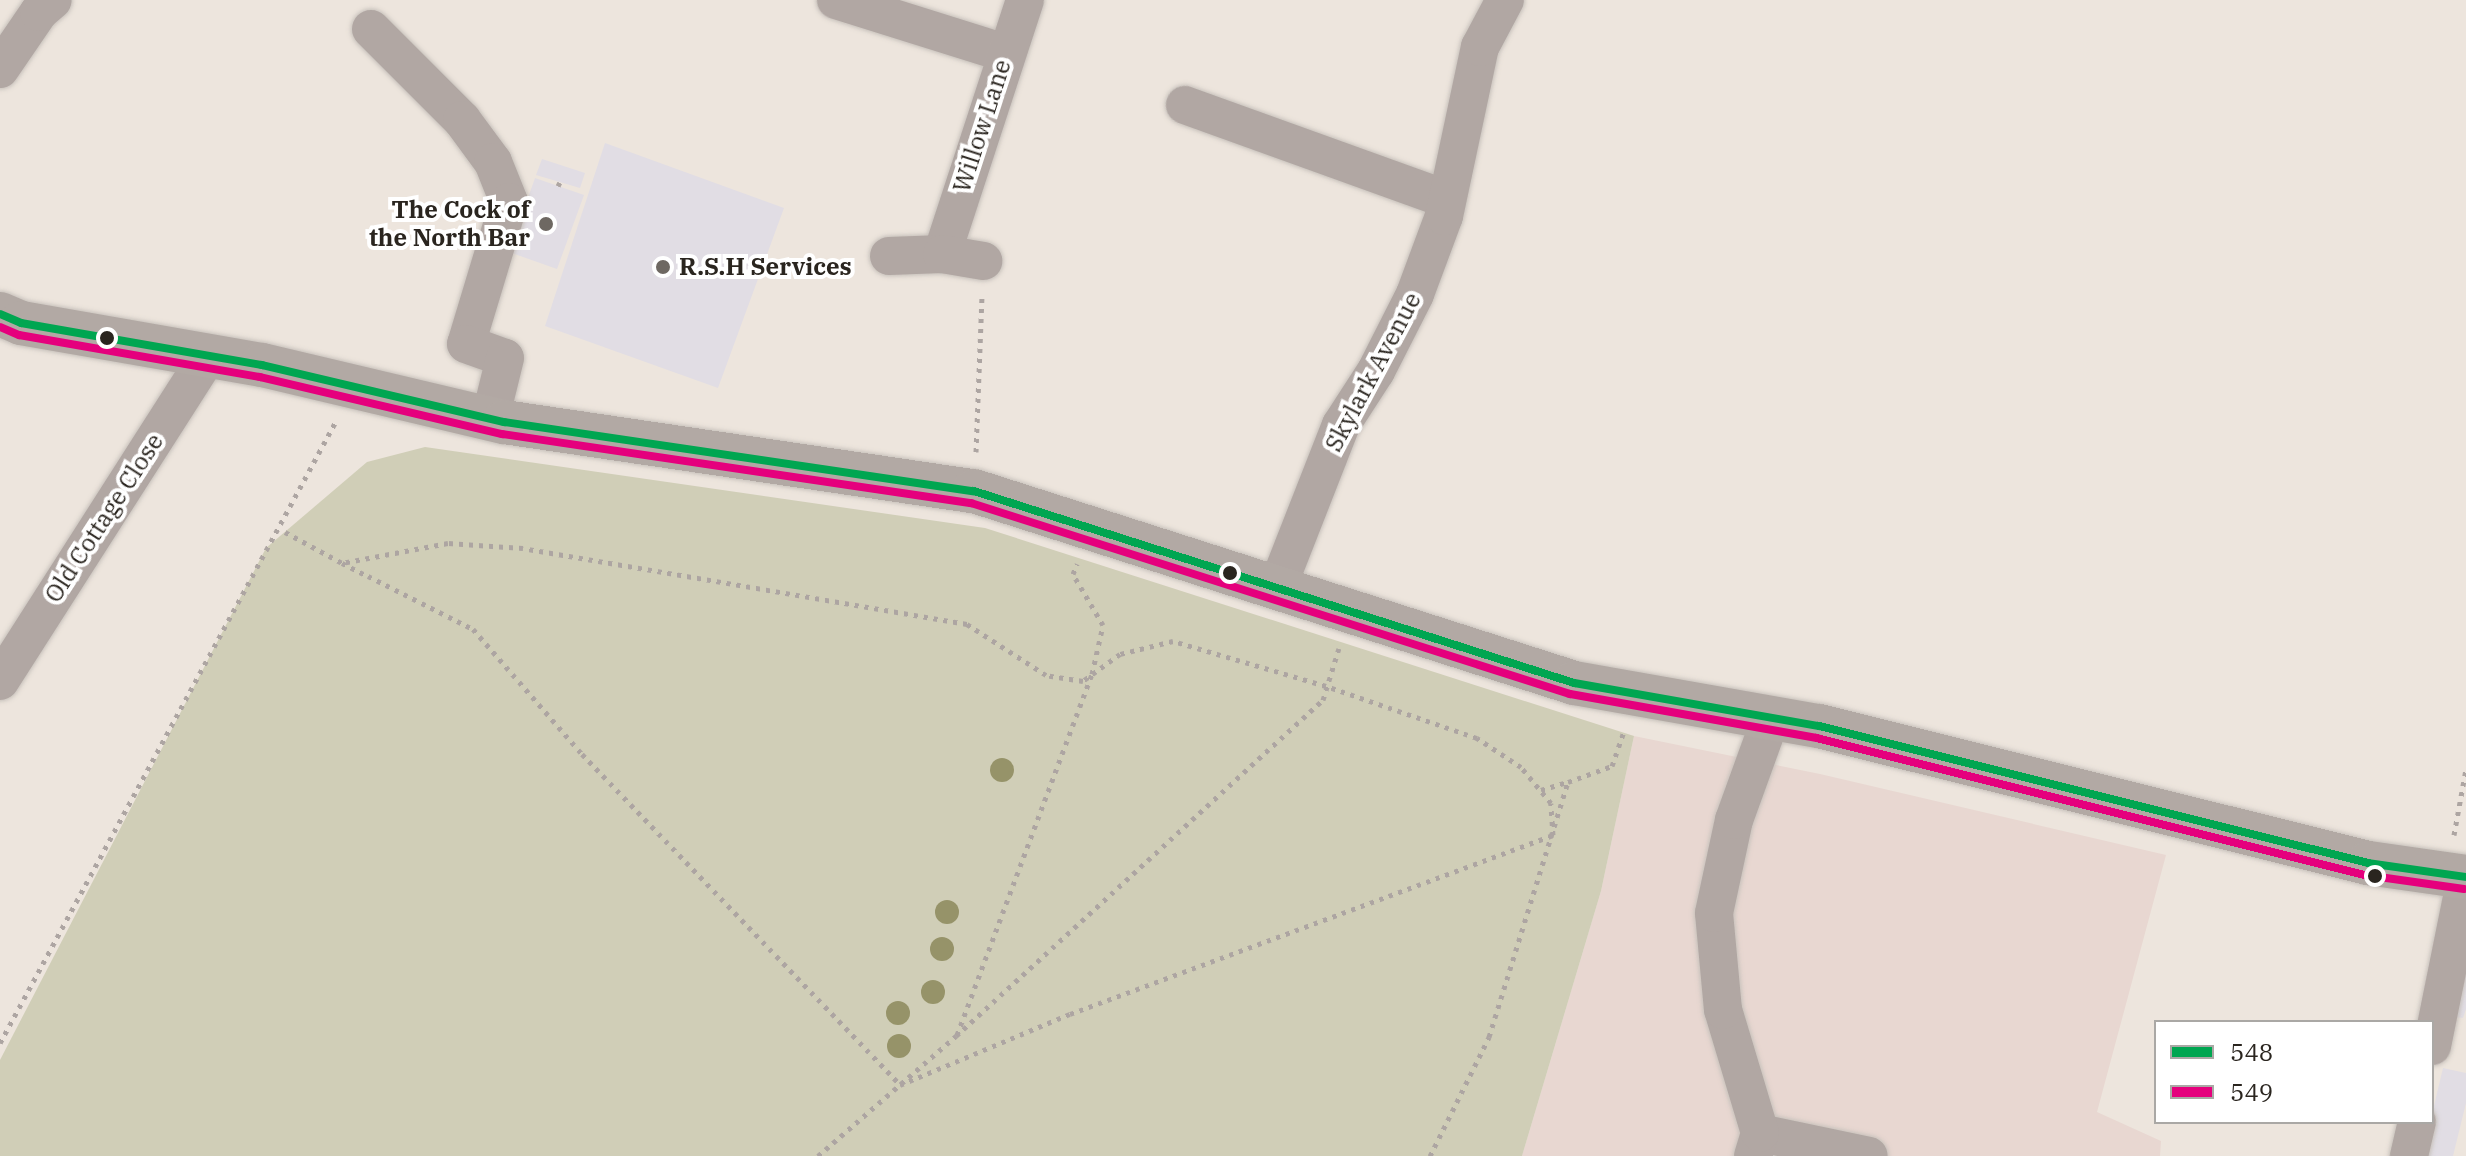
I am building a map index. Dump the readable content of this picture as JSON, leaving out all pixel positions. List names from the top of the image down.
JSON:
{
  "streets": {
    "street": ["Willow Lane", "Skylark Avenue", "Old Cottage Close"]
  },
  "places": ["The Cock of the North Bar", "R.S.H Services"],
  "lines": ["transit line 548", "transit line 549"],
  "legend": ["548", "549"]
}
